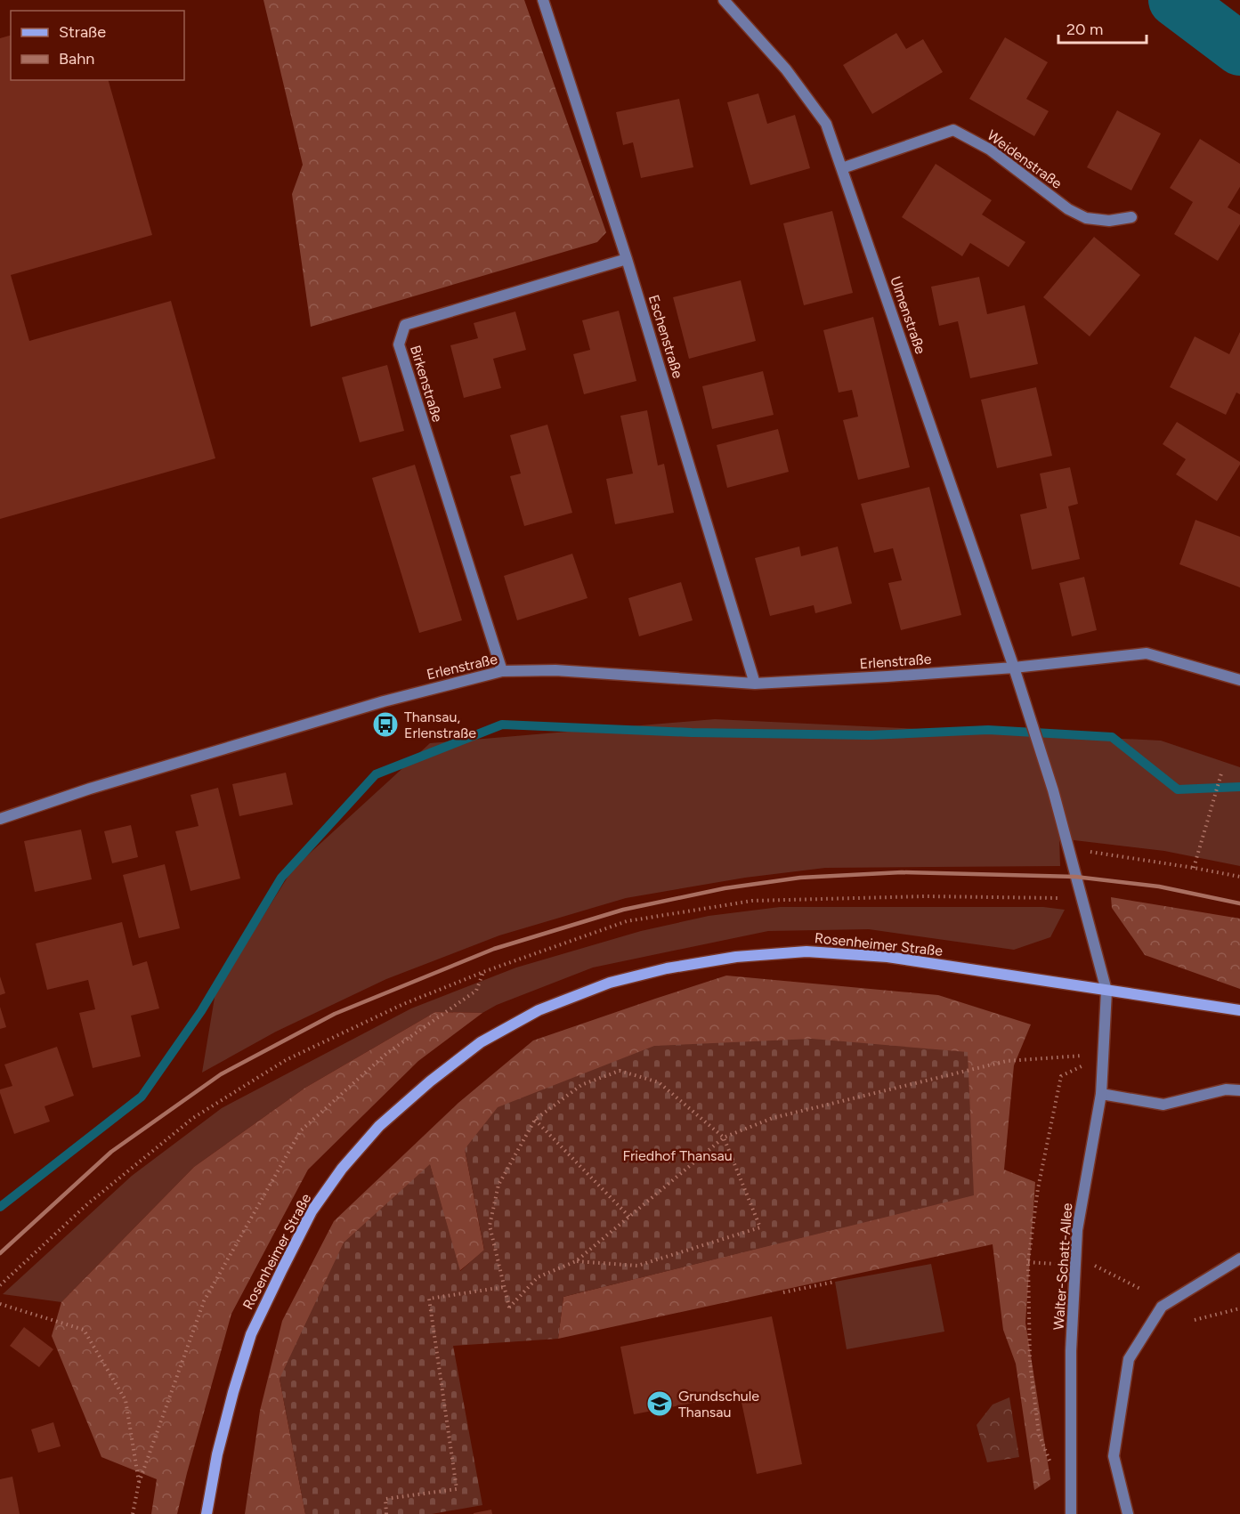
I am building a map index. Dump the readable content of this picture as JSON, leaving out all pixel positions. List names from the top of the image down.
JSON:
{
  "streets": {
    "main road": ["Rosenheimer Straße"],
    "street": [
      "Weidenstraße",
      "Ulmenstraße",
      "Eschenstraße",
      "Birkenstraße",
      "Erlenstraße",
      "Walter-Schatt-Allee"
    ]
  },
  "crossings": [
    ["Weidenstraße", "Ulmenstraße"],
    ["Ulmenstraße", "Erlenstraße"],
    ["Eschenstraße", "Birkenstraße"],
    ["Eschenstraße", "Erlenstraße"],
    ["Birkenstraße", "Erlenstraße"],
    ["Rosenheimer Straße", "Walter-Schatt-Allee"]
  ],
  "parks": ["Friedhof Thansau"],
  "places": {
    "bus stop": ["Thansau, Erlenstraße"],
    "school or university": ["Grundschule Thansau"]
  },
  "legend": ["Straße", "Bahn"],
  "scale_bar": "20 m"
}
